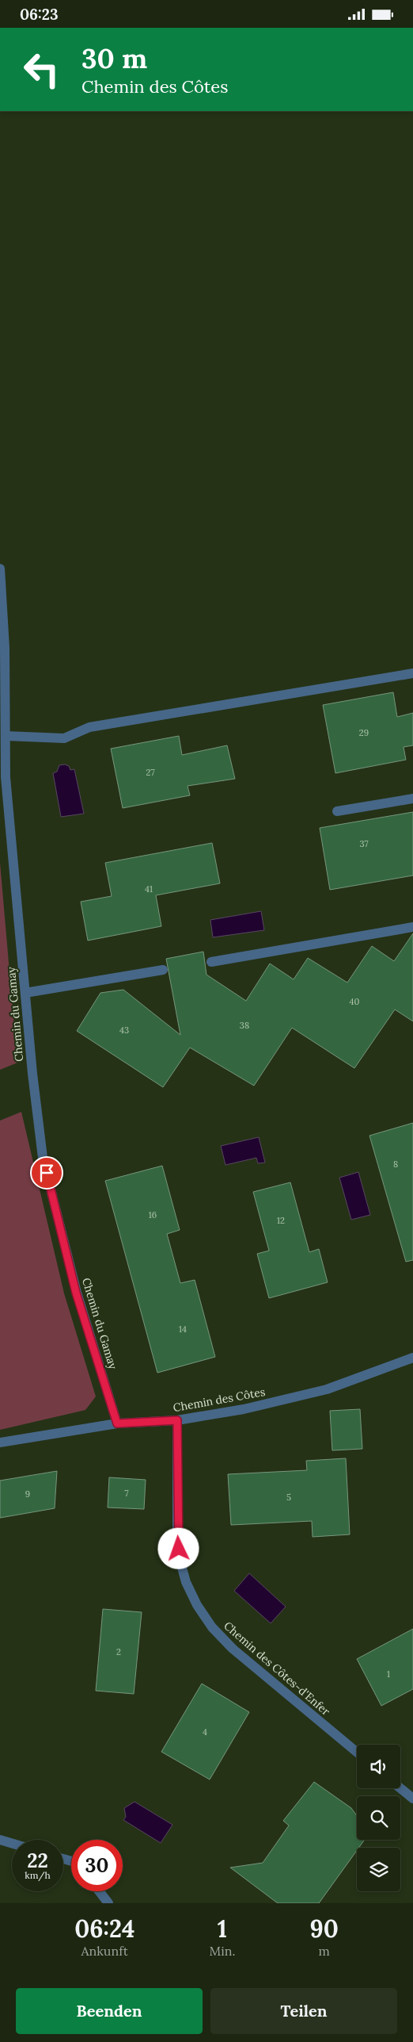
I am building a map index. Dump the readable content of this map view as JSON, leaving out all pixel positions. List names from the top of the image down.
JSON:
{
  "streets": {
    "street": ["Chemin du Gamay", "Chemin des Côtes", "Chemin des Côtes-d'Enfer"]
  },
  "crossings": [
    ["Chemin du Gamay", "Chemin des Côtes"],
    ["Chemin des Côtes", "Chemin des Côtes-d'Enfer"]
  ],
  "house_numbers": [
    "29",
    "27",
    "37",
    "41",
    "40",
    "38",
    "43",
    "8",
    "16",
    "12",
    "14",
    "7",
    "9",
    "5",
    "2",
    "1",
    "4"
  ],
  "page": {
    "status": "06:23",
    "turn": ["30 m", "Chemin des Côtes"],
    "speed": "22 km/h",
    "limit": "30",
    "eta": [
      "06:24",
      "Ankunft",
      "1",
      "Min.",
      "90",
      "m"
    ],
    "buttons": ["Beenden", "Teilen"]
  }
}
